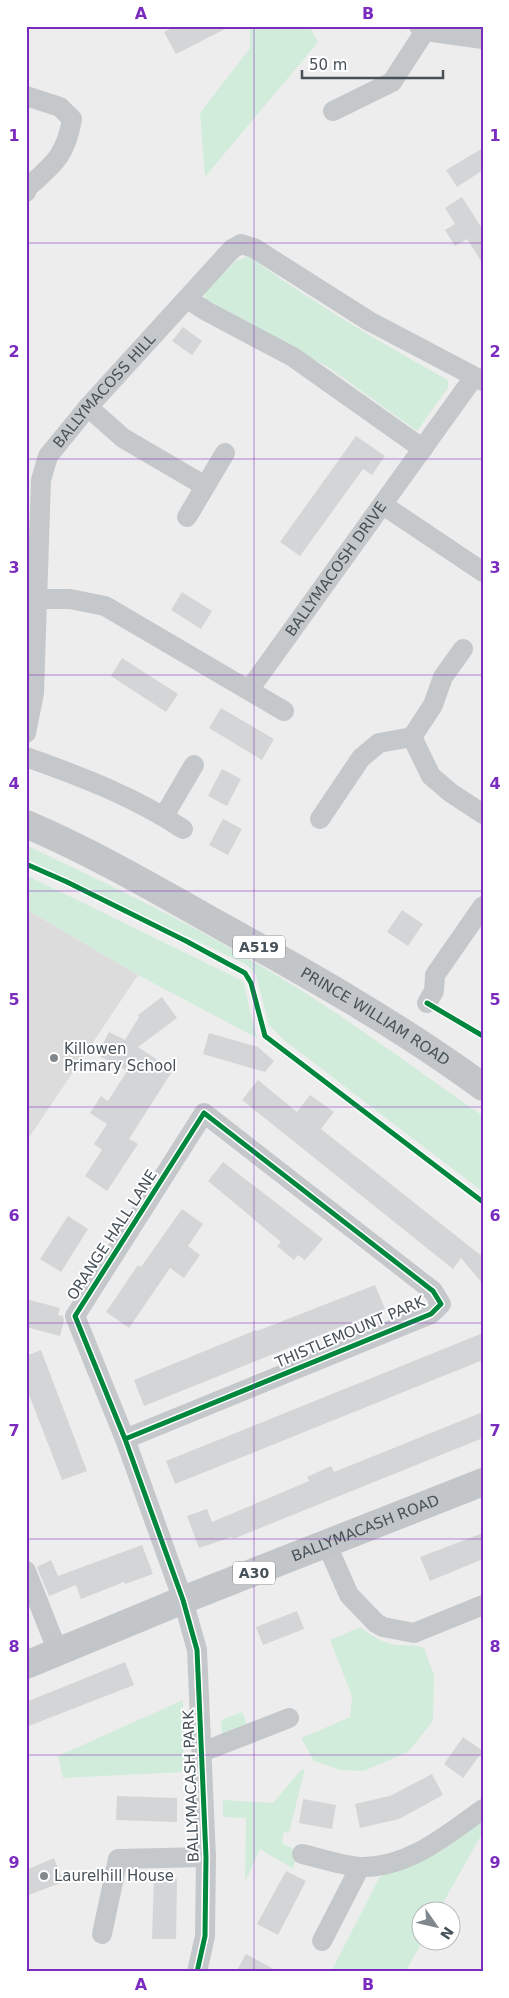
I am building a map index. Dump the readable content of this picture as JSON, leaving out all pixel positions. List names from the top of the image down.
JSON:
{
  "streets": {
    "main road": [
      "A519",
      "PRINCE WILLIAM ROAD",
      "BALLYMACASH ROAD",
      "A30"
    ],
    "street": [
      "BALLYMACOSS HILL",
      "BALLYMACOSH DRIVE",
      "ORANGE HALL LANE",
      "THISTLEMOUNT PARK",
      "BALLYMACASH PARK"
    ]
  },
  "crossings": [
    ["BALLYMACOSS HILL", "BALLYMACOSH DRIVE"],
    ["ORANGE HALL LANE", "THISTLEMOUNT PARK"],
    ["ORANGE HALL LANE", "BALLYMACASH ROAD"],
    ["ORANGE HALL LANE", "BALLYMACASH PARK"],
    ["BALLYMACASH ROAD", "BALLYMACASH PARK"]
  ],
  "places": ["Killowen Primary School", "Laurelhill House"],
  "scale_bar": "50 m",
  "north": "bottom right",
  "grid": {
    "columns": ["A", "B"],
    "rows": [
      "1",
      "2",
      "3",
      "4",
      "5",
      "6",
      "7",
      "8",
      "9"
    ]
  }
}
